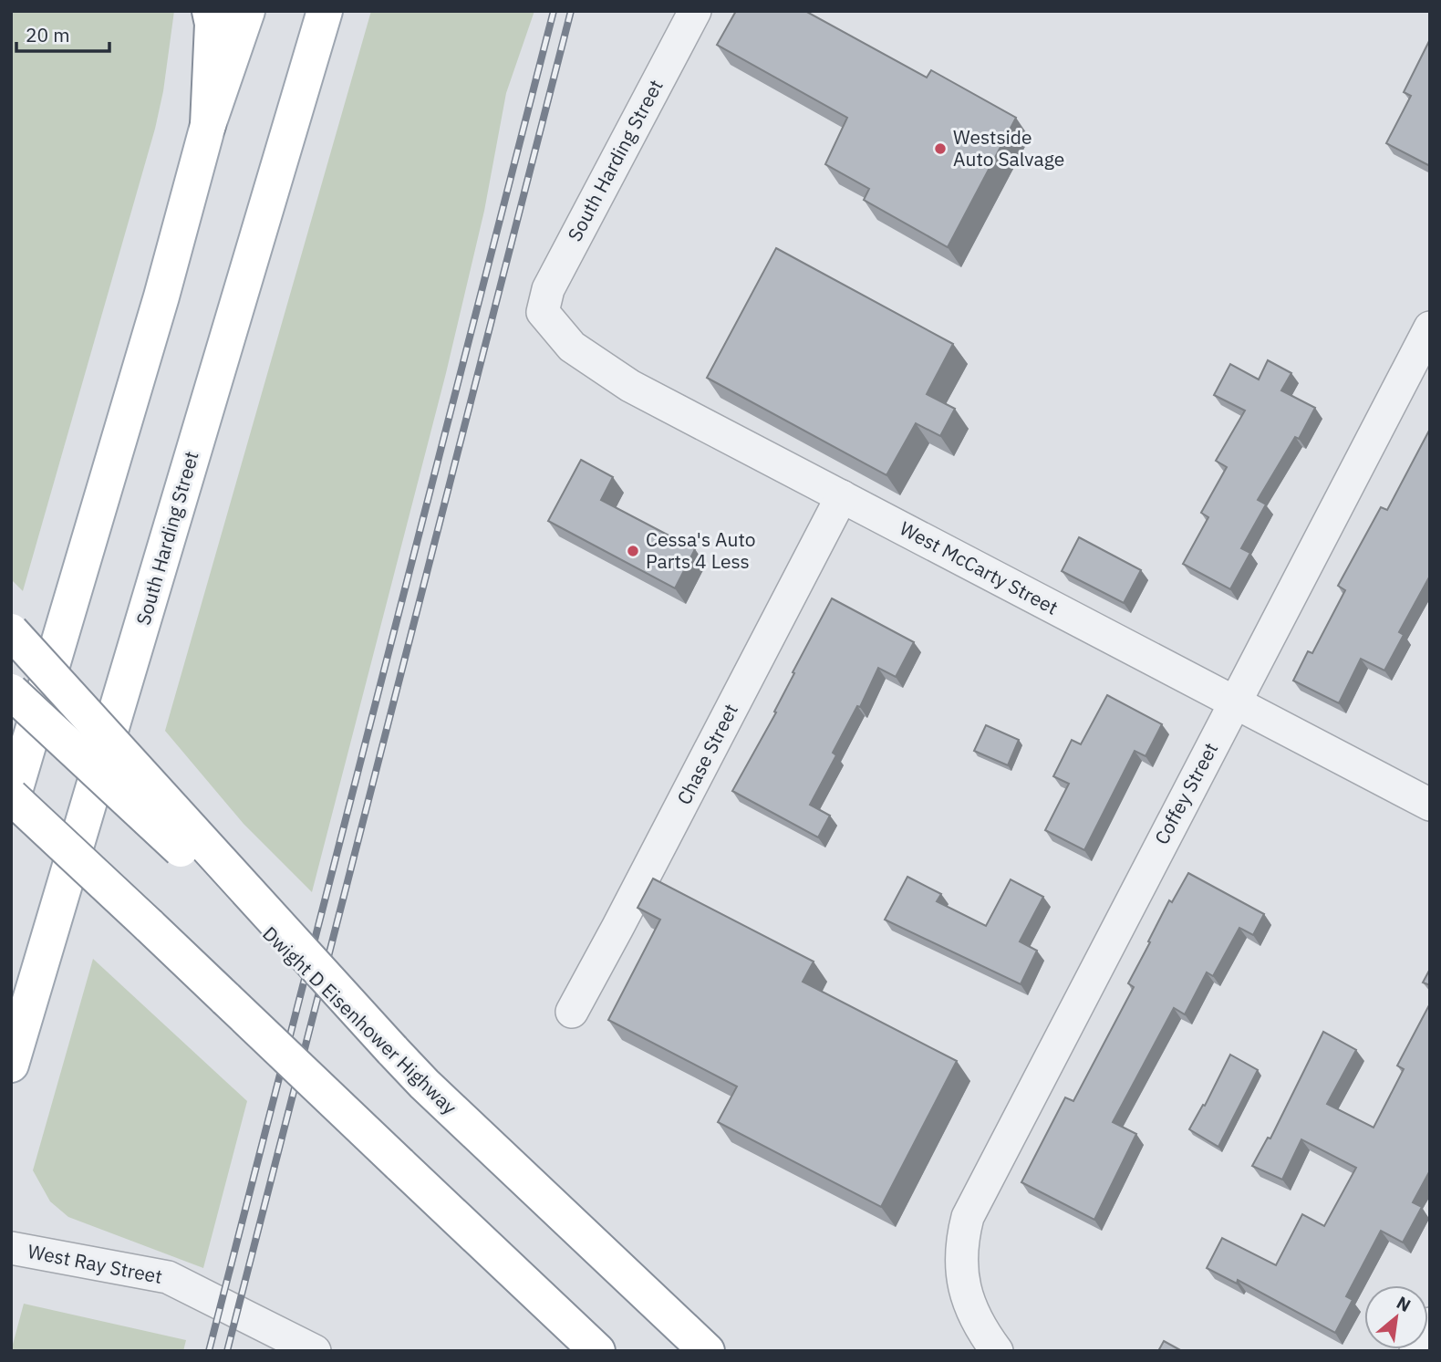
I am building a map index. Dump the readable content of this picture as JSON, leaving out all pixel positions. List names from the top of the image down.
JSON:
{
  "streets": {
    "main road": ["South Harding Street", "Dwight D Eisenhower Highway"],
    "street": [
      "West McCarty Street",
      "Chase Street",
      "Coffey Street",
      "West Ray Street"
    ]
  },
  "crossings": [
    ["South Harding Street", "West McCarty Street"],
    ["West McCarty Street", "Chase Street"],
    ["West McCarty Street", "Coffey Street"]
  ],
  "places": ["Westside Auto Salvage", "Cessa's Auto Parts 4 Less"],
  "scale_bar": "20 m",
  "north": "top right"
}
